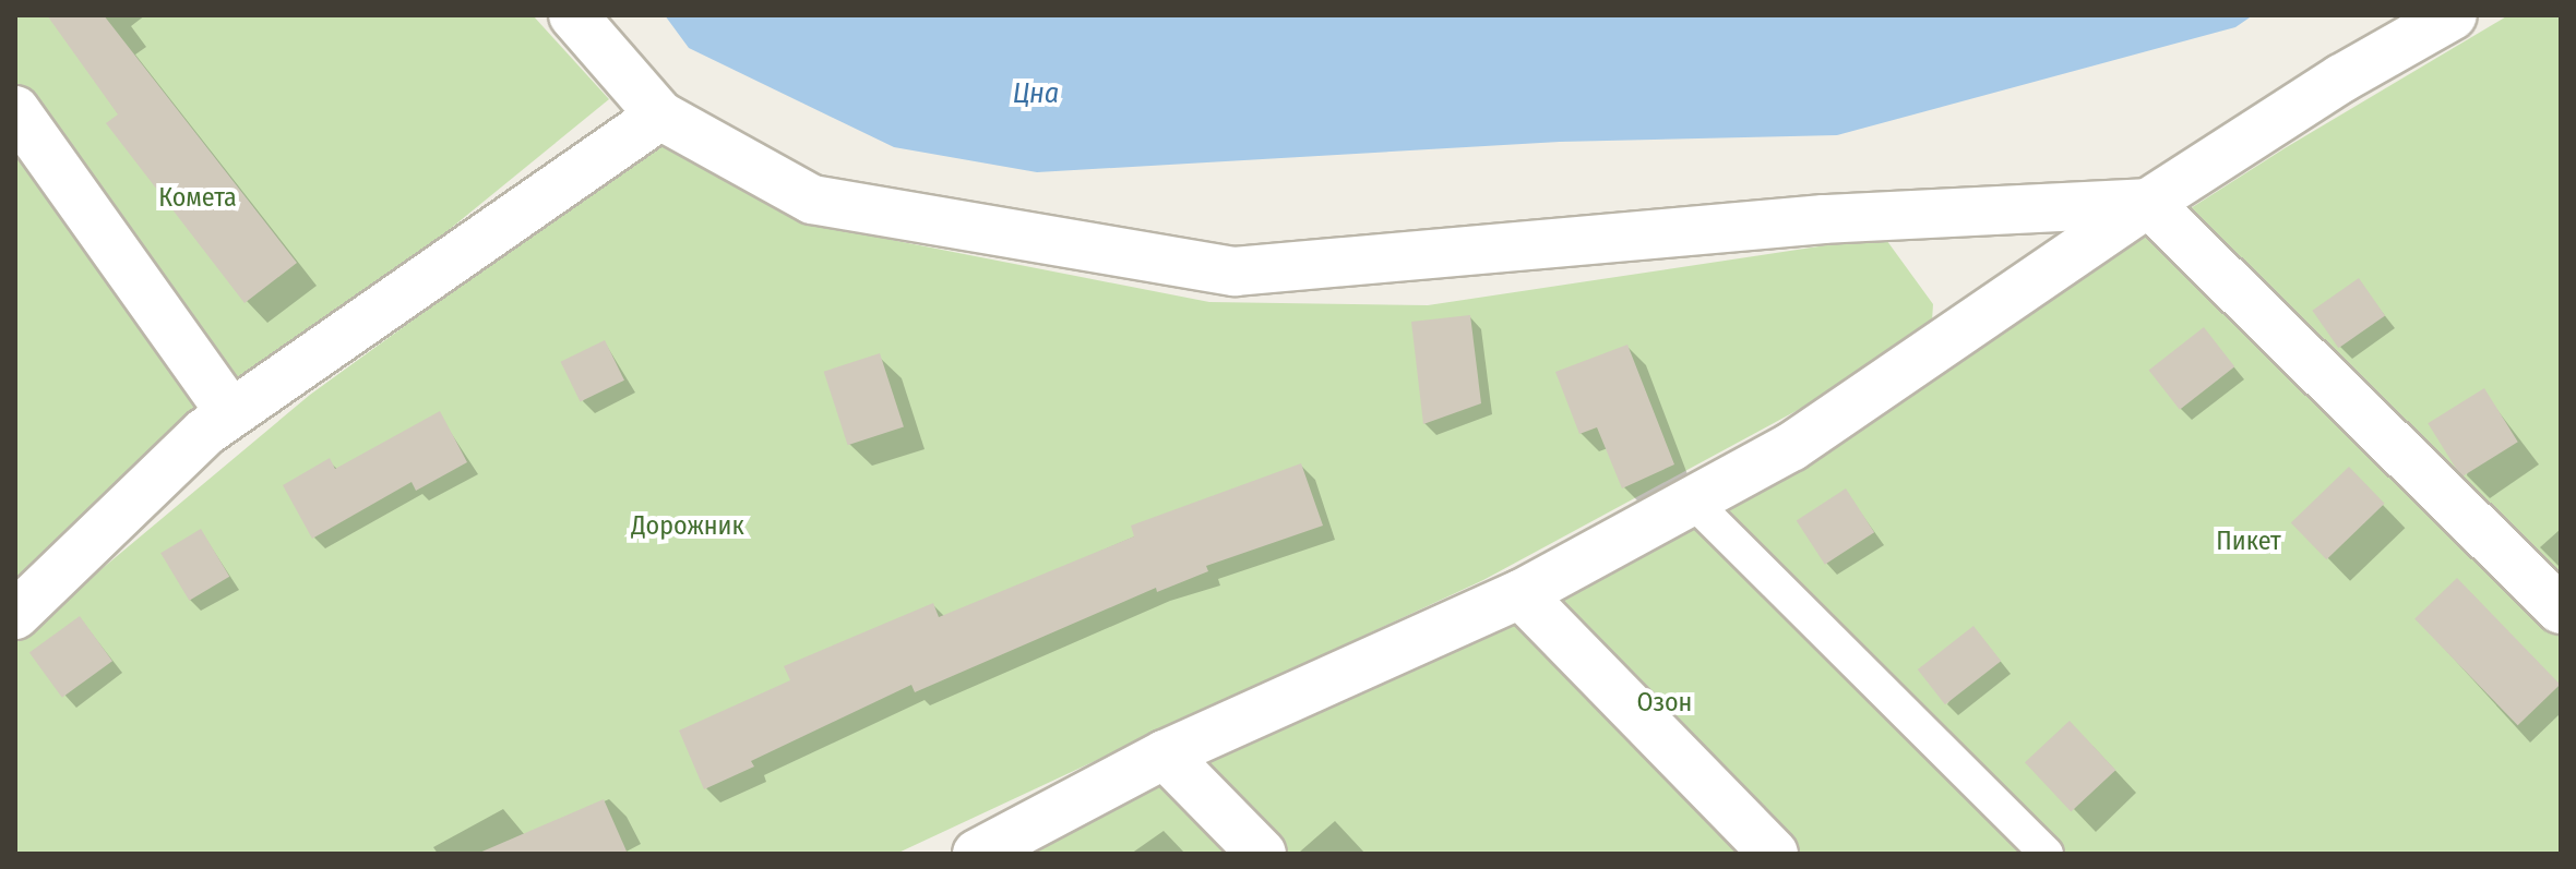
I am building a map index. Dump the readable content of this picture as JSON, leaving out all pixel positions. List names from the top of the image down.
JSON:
{
  "water": ["Цна"],
  "parks": [
    "Комета",
    "Дорожник",
    "Пикет",
    "Озон"
  ]
}
